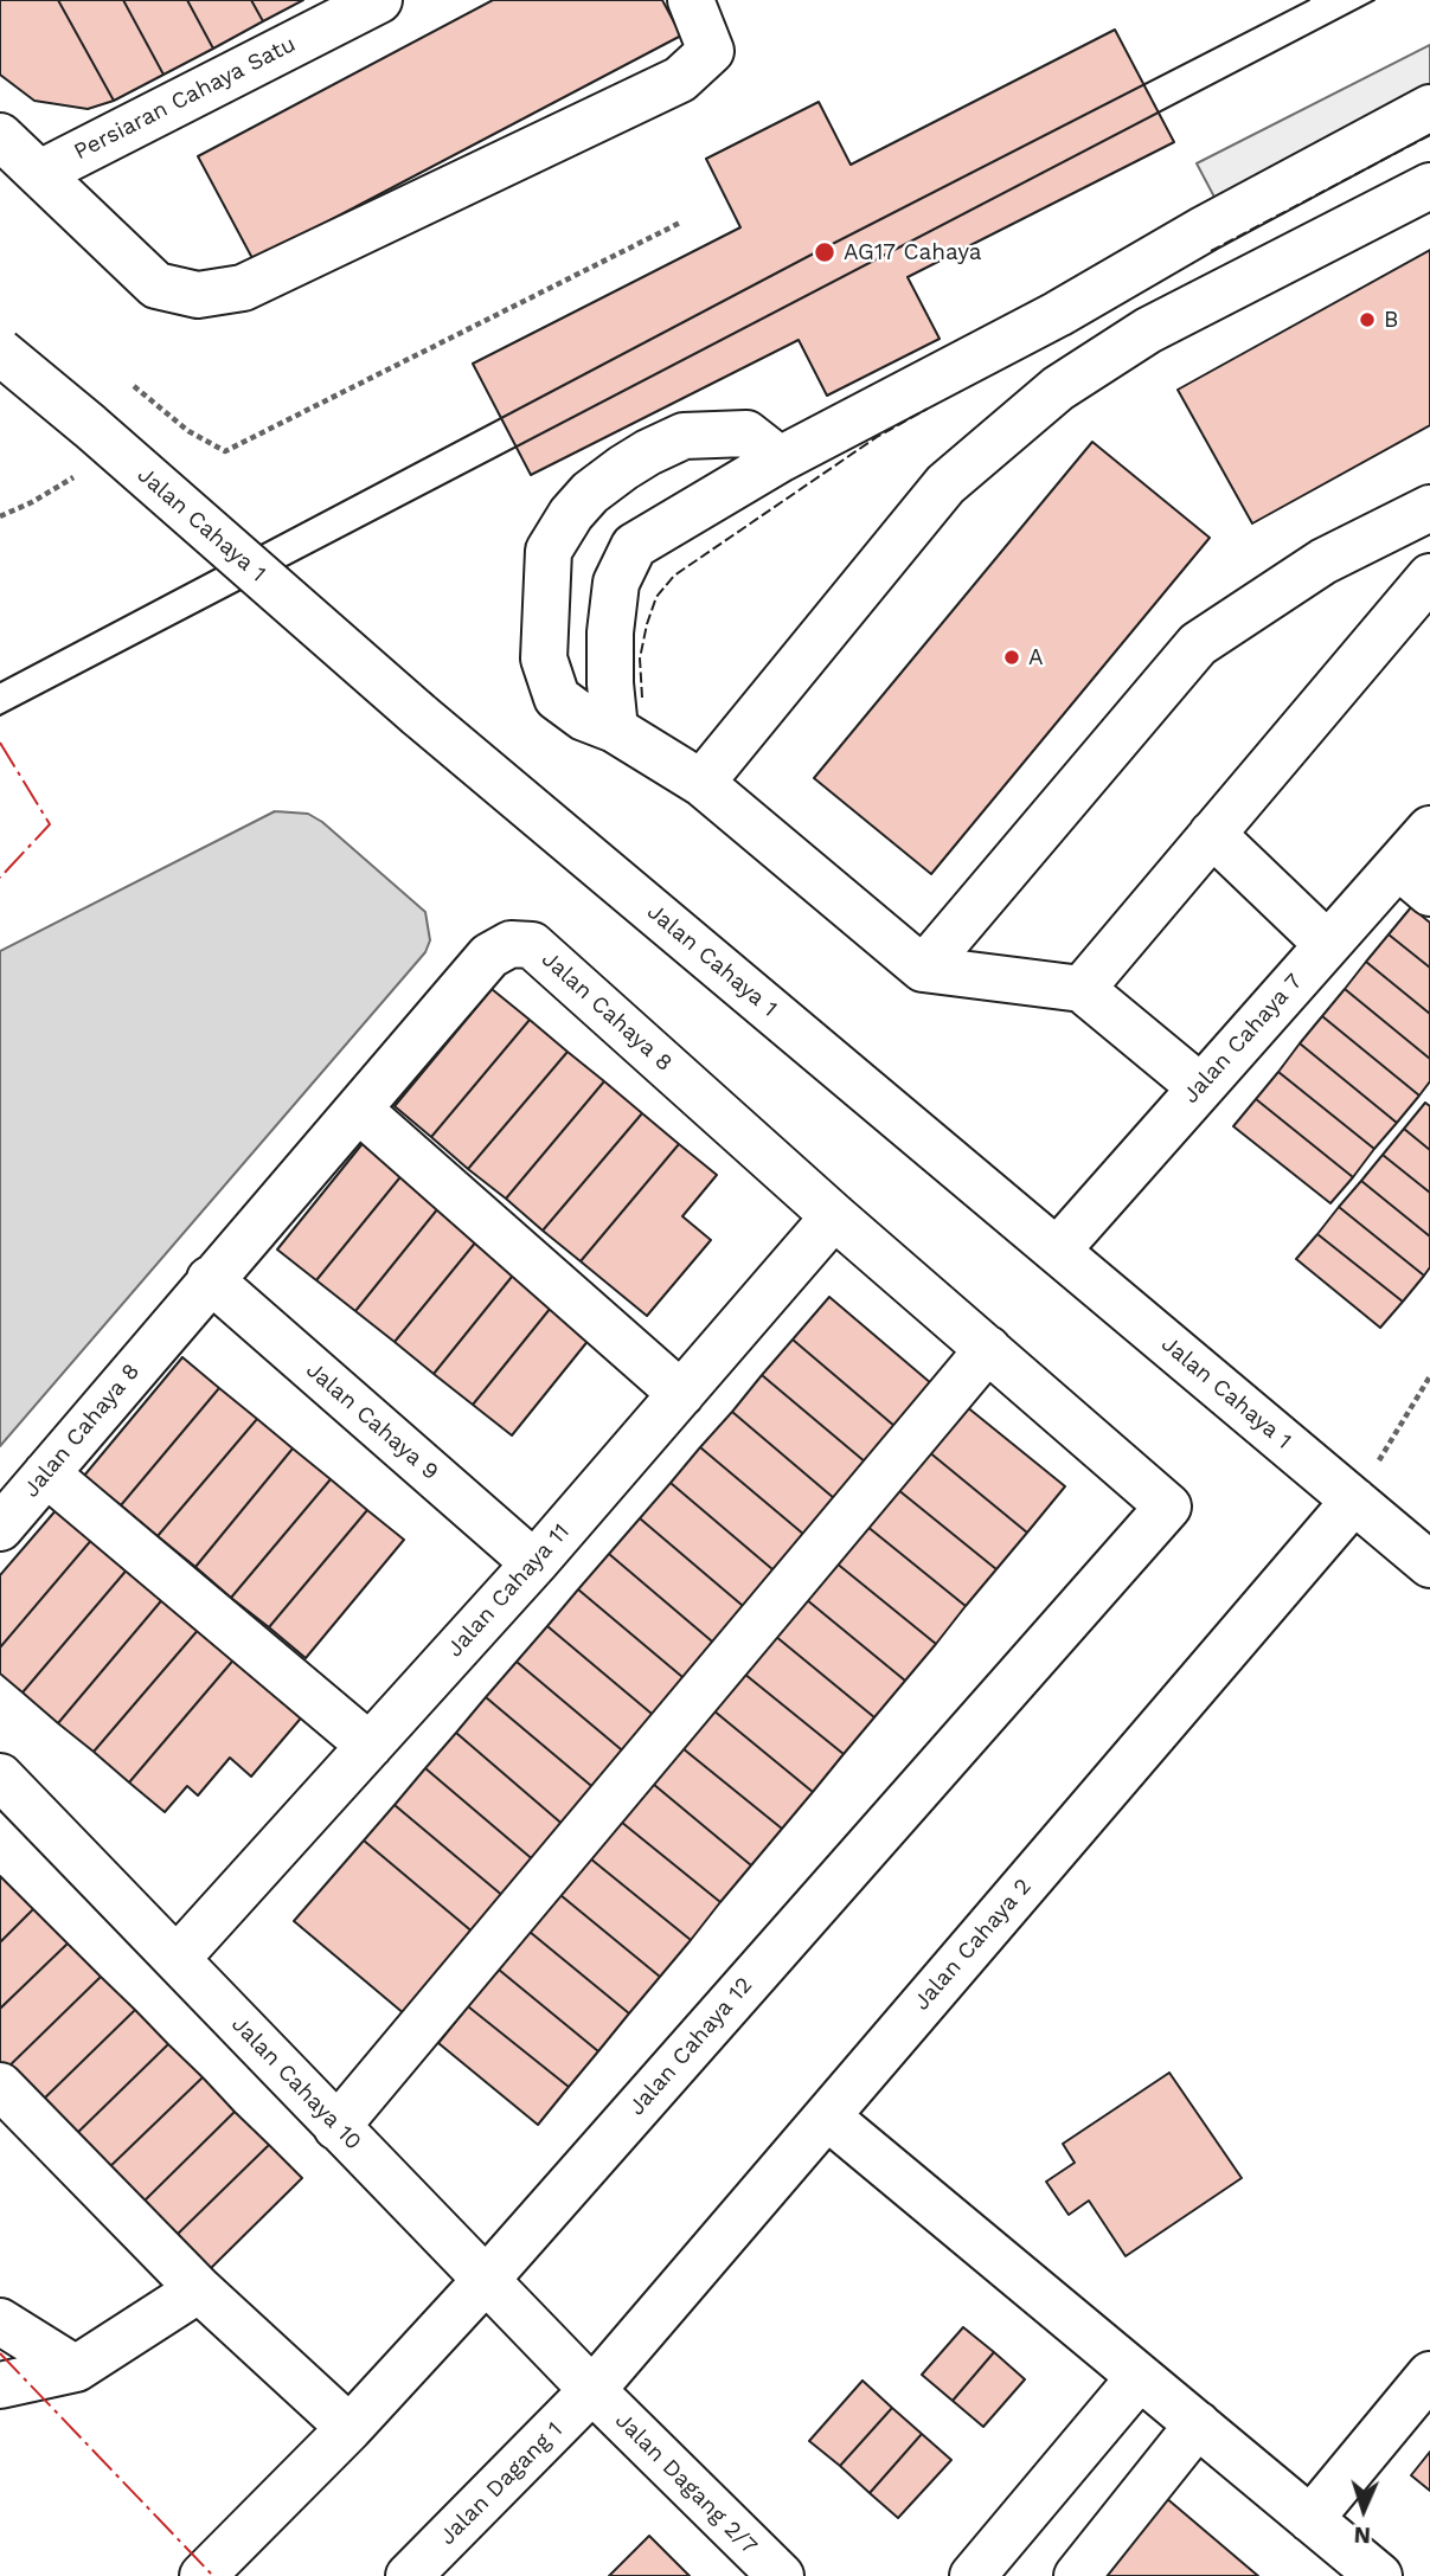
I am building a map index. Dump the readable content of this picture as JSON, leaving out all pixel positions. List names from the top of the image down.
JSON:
{
  "streets": {
    "street": [
      "Persiaran Cahaya Satu",
      "Jalan Cahaya 1",
      "Jalan Cahaya 8",
      "Jalan Cahaya 7",
      "Jalan Cahaya 9",
      "Jalan Cahaya 11",
      "Jalan Cahaya 2",
      "Jalan Cahaya 12",
      "Jalan Cahaya 10",
      "Jalan Dagang 1",
      "Jalan Dagang 2/7"
    ]
  },
  "crossings": [
    ["Jalan Cahaya 1", "Jalan Cahaya 7"],
    ["Jalan Cahaya 1", "Jalan Cahaya 2"],
    ["Jalan Cahaya 8", "Jalan Cahaya 9"],
    ["Jalan Cahaya 8", "Jalan Cahaya 11"],
    ["Jalan Cahaya 8", "Jalan Cahaya 12"],
    ["Jalan Cahaya 9", "Jalan Cahaya 11"],
    ["Jalan Cahaya 11", "Jalan Cahaya 10"],
    ["Jalan Cahaya 2", "Jalan Cahaya 10"],
    ["Jalan Cahaya 2", "Jalan Dagang 1"],
    ["Jalan Cahaya 2", "Jalan Dagang 2/7"],
    ["Jalan Cahaya 12", "Jalan Cahaya 10"],
    ["Jalan Cahaya 10", "Jalan Dagang 1"],
    ["Jalan Cahaya 10", "Jalan Dagang 2/7"],
    ["Jalan Dagang 1", "Jalan Dagang 2/7"]
  ],
  "places": ["AG17 Cahaya", "B", "A"],
  "north": "bottom"
}
